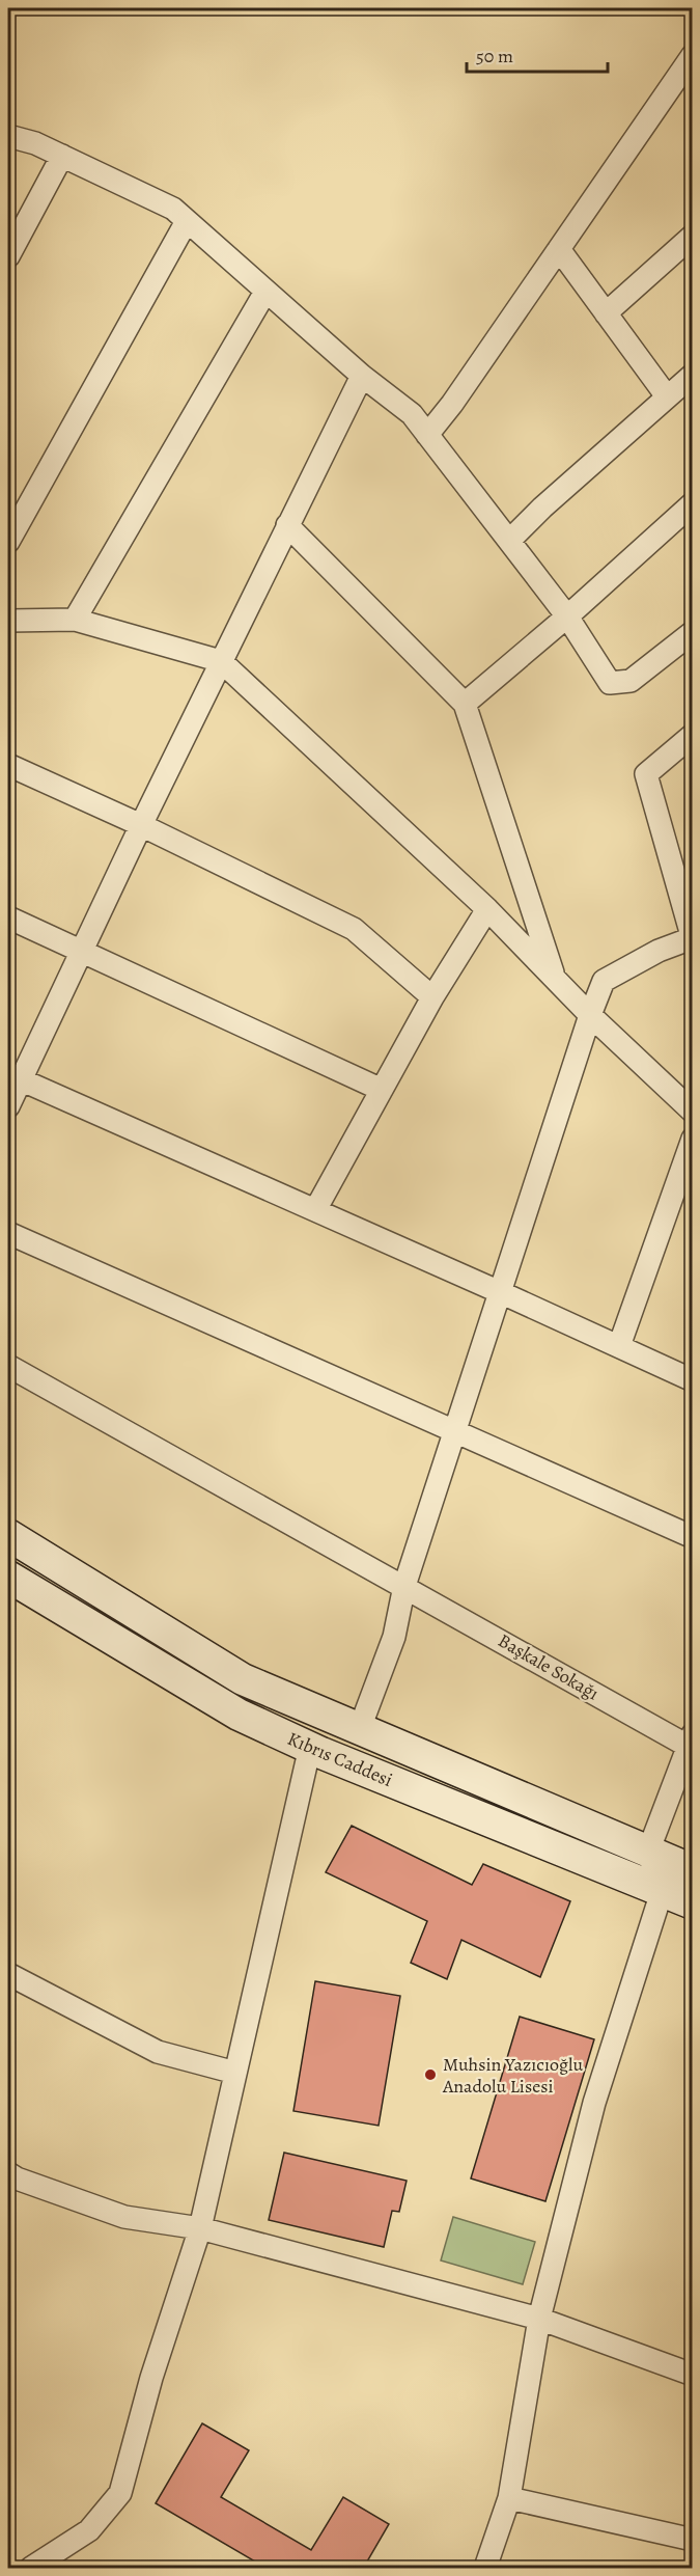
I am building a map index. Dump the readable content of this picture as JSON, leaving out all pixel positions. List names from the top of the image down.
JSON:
{
  "streets": {
    "main road": ["Kıbrıs Caddesi"],
    "street": ["Başkale Sokağı"]
  },
  "places": ["Muhsin Yazıcıoğlu Anadolu Lisesi"],
  "scale_bar": "50 m"
}
